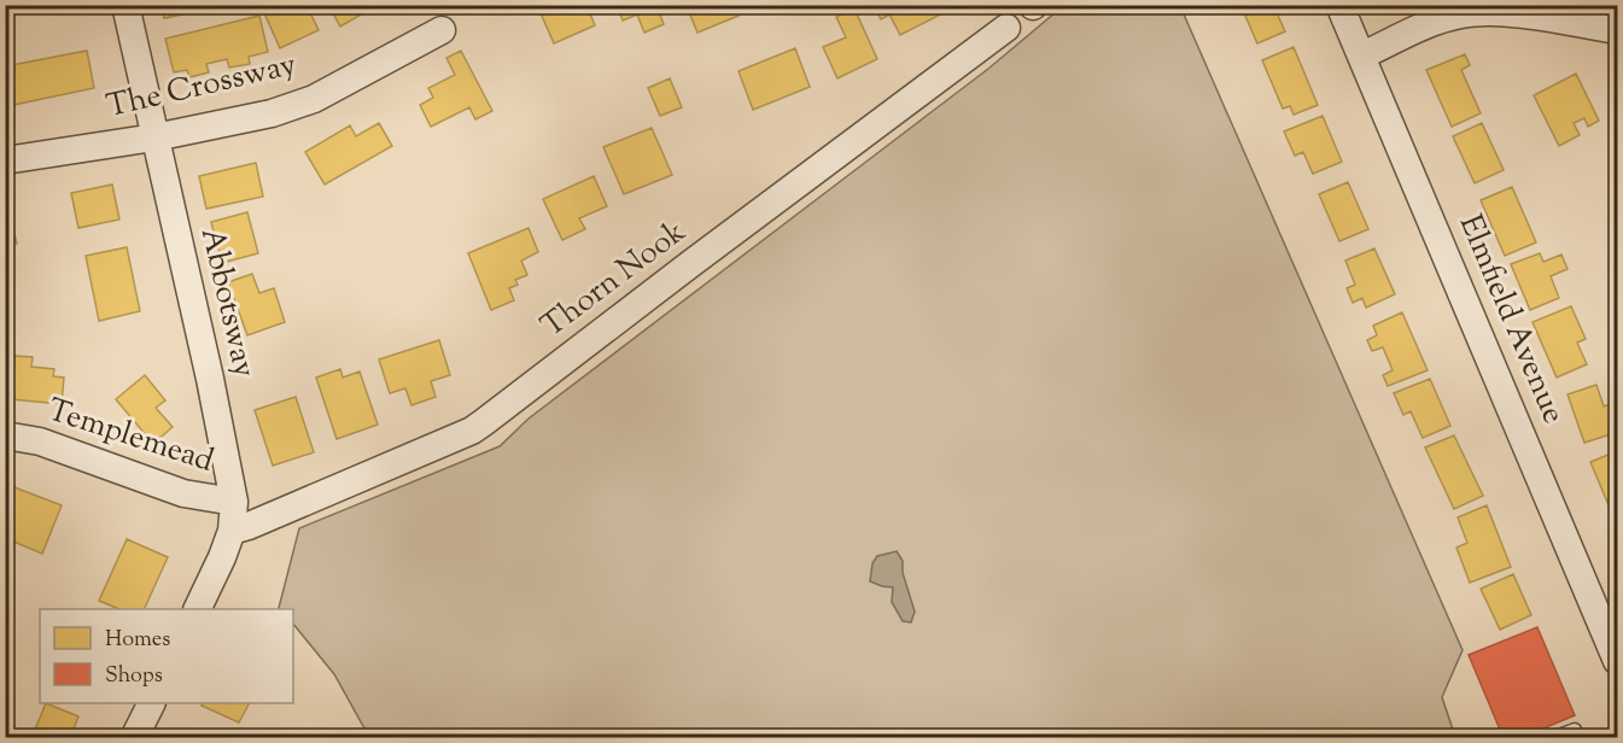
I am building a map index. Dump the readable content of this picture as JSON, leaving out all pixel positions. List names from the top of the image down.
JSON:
{
  "streets": {
    "street": [
      "The Crossway",
      "Thorn Nook",
      "Abbotsway",
      "Elmfield Avenue",
      "Templemead"
    ]
  },
  "crossings": [
    ["The Crossway", "Abbotsway"],
    ["Thorn Nook", "Abbotsway"],
    ["Abbotsway", "Templemead"]
  ],
  "legend": ["Homes", "Shops"]
}
